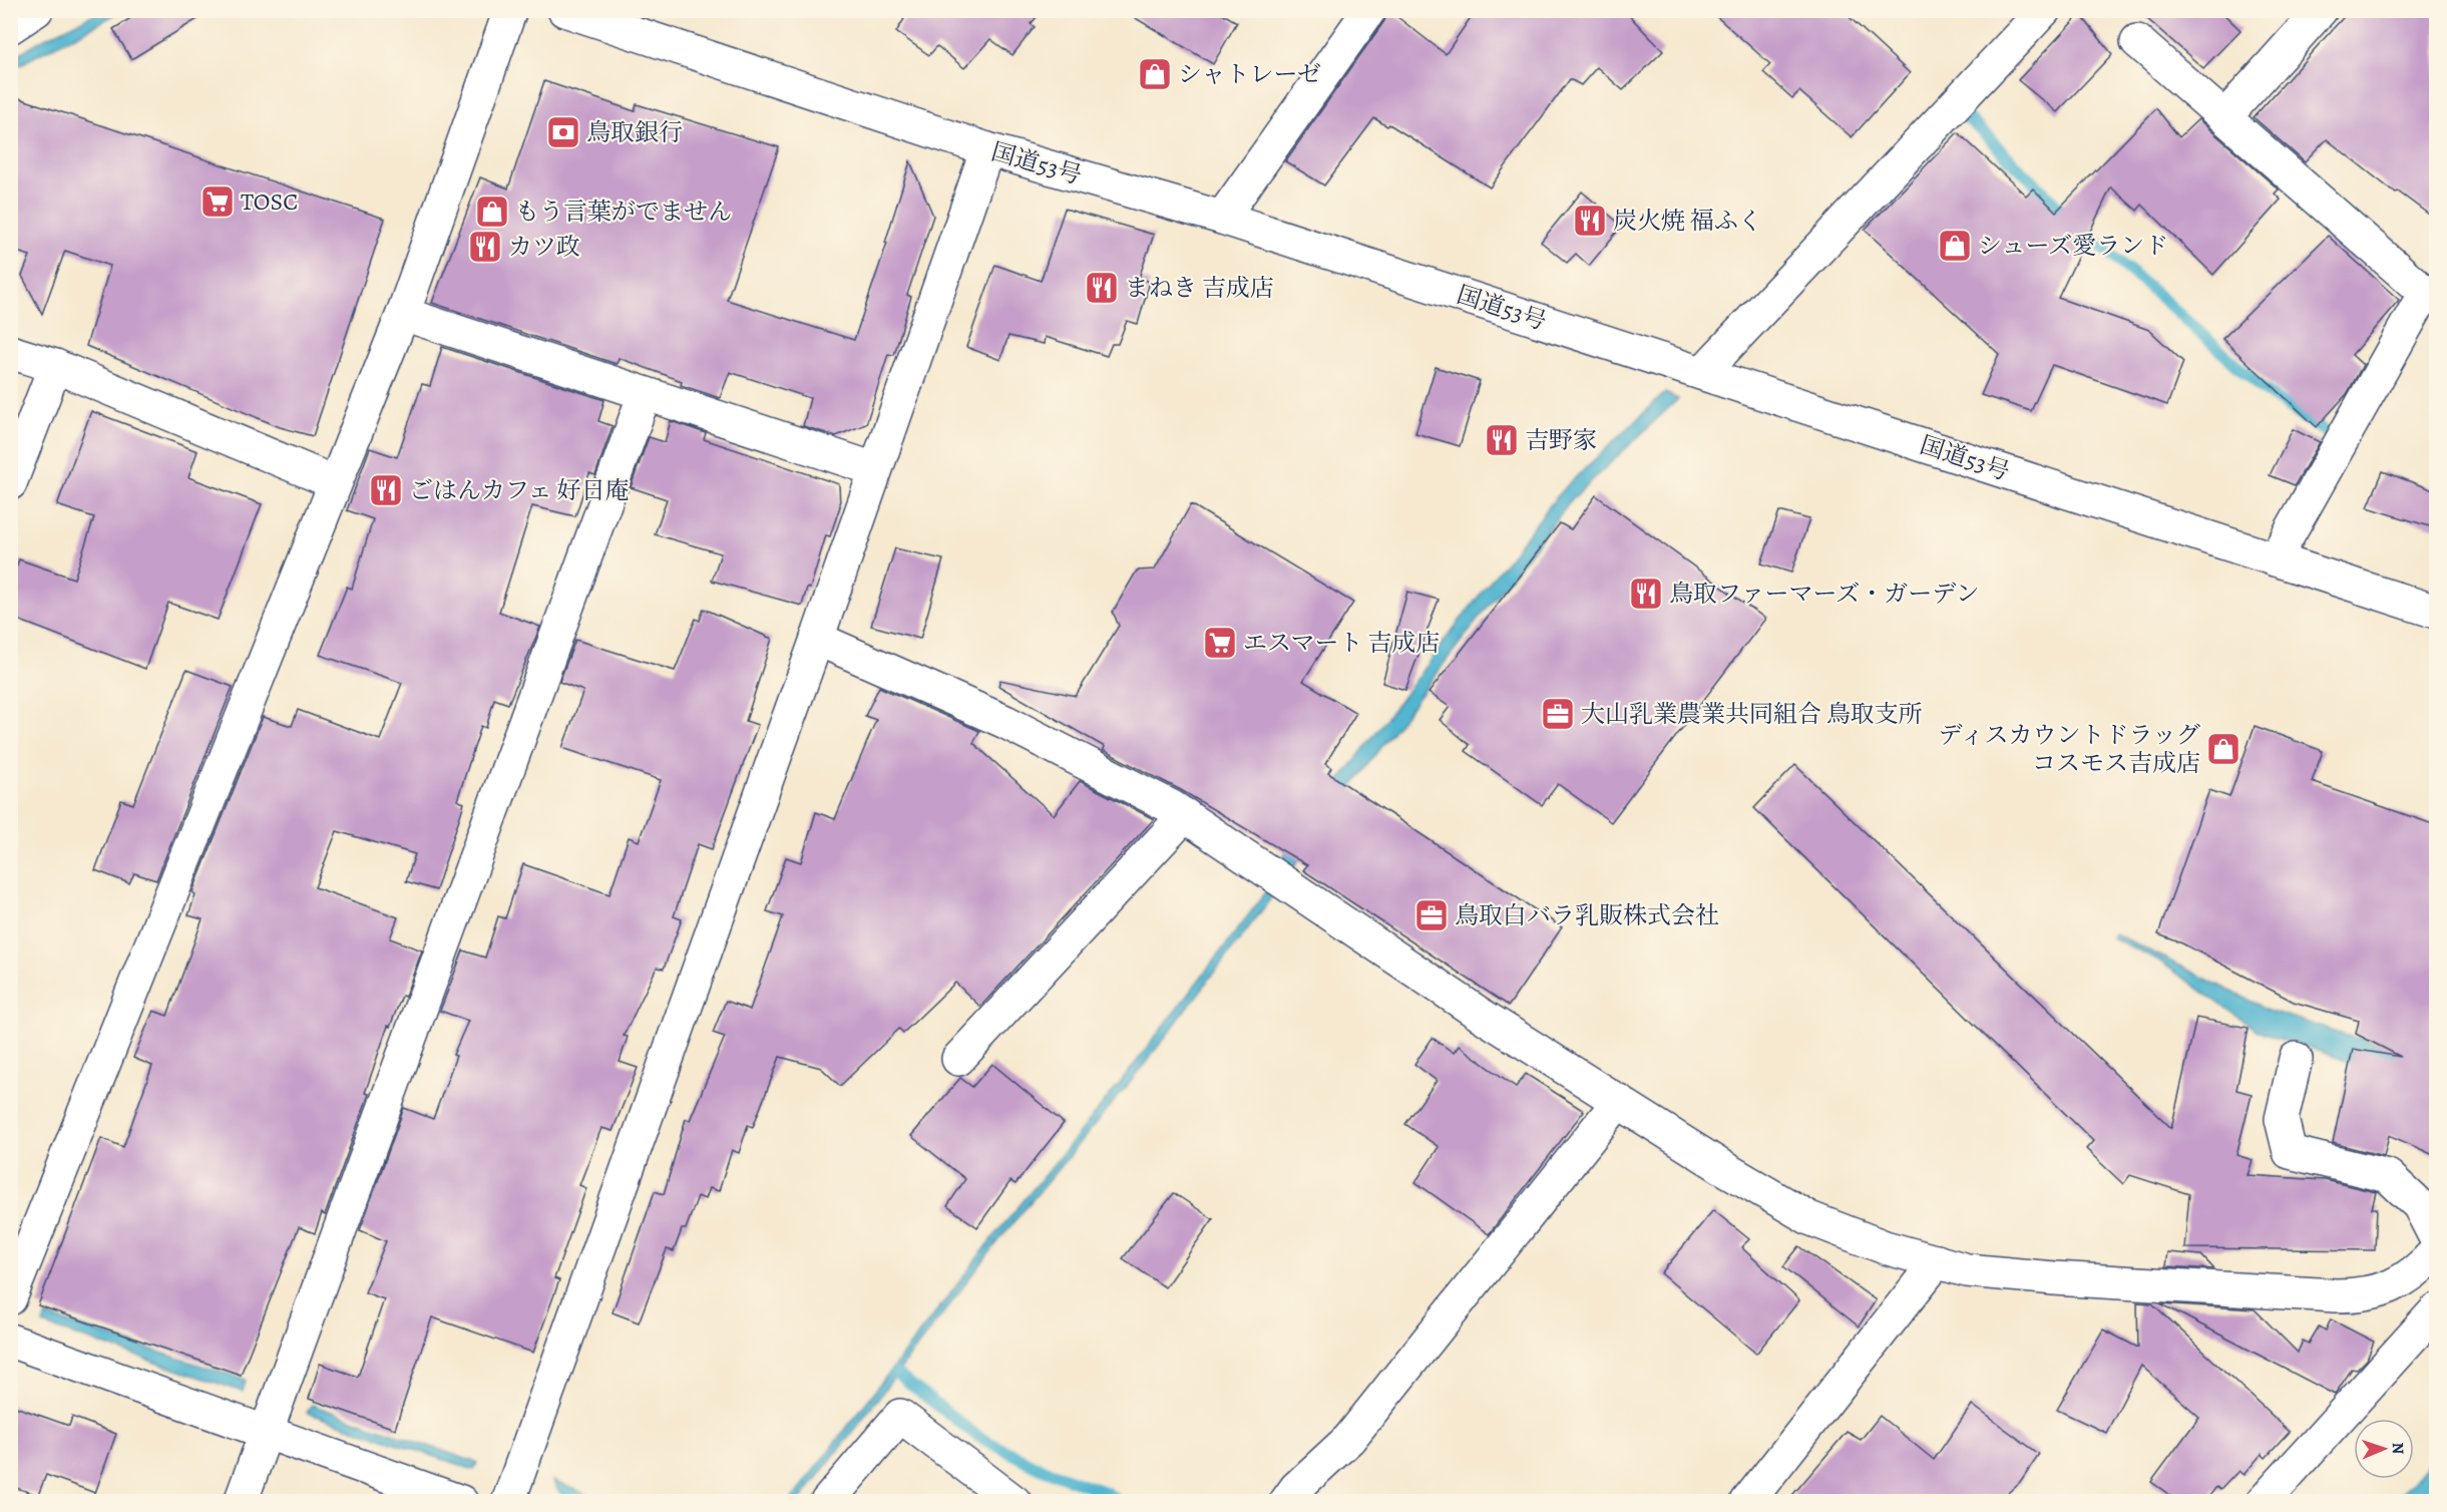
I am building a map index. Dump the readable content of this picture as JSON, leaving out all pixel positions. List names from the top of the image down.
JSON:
{
  "streets": {
    "main road": ["国道53号"]
  },
  "places": {
    "shop": [
      "シャトレーゼ",
      "もう言葉がでません",
      "シューズ愛ランド",
      "ディスカウントドラッグ コスモス吉成店"
    ],
    "bank": ["鳥取銀行"],
    "supermarket": ["TOSC", "エスマート 吉成店"],
    "restaurant": [
      "炭火焼 福ふく",
      "カツ政",
      "まねき 吉成店",
      "吉野家",
      "ごはんカフェ 好日庵",
      "鳥取ファーマーズ・ガーデン"
    ],
    "office": ["大山乳業農業共同組合 鳥取支所", "鳥取白バラ乳販株式会社"]
  },
  "north": "right"
}
